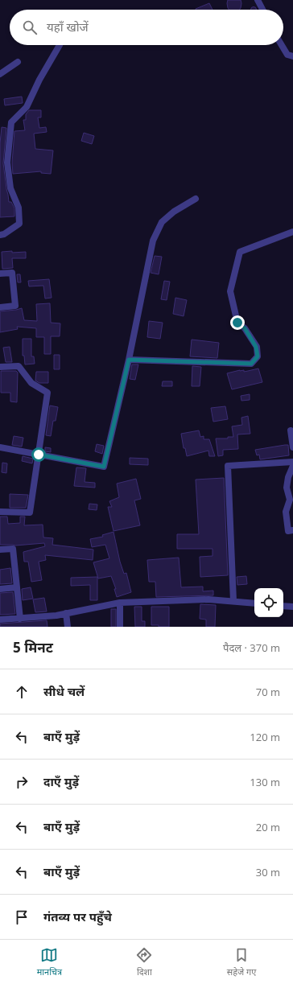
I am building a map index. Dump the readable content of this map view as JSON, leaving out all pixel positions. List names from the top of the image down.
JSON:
{
  "page": {
    "search": "यहाँ खोजें",
    "heading": ["5 मिनट", "पैदल · 370 m"],
    "list": [
      ["सीधे चलें", "70 m"],
      ["बाएँ मुड़ें", "120 m"],
      ["दाएँ मुड़ें", "130 m"],
      ["बाएँ मुड़ें", "20 m"],
      ["बाएँ मुड़ें", "30 m"],
      "गंतव्य पर पहुँचे"
    ],
    "nav": ["मानचित्र", "दिशा", "सहेजे गए"]
  }
}
